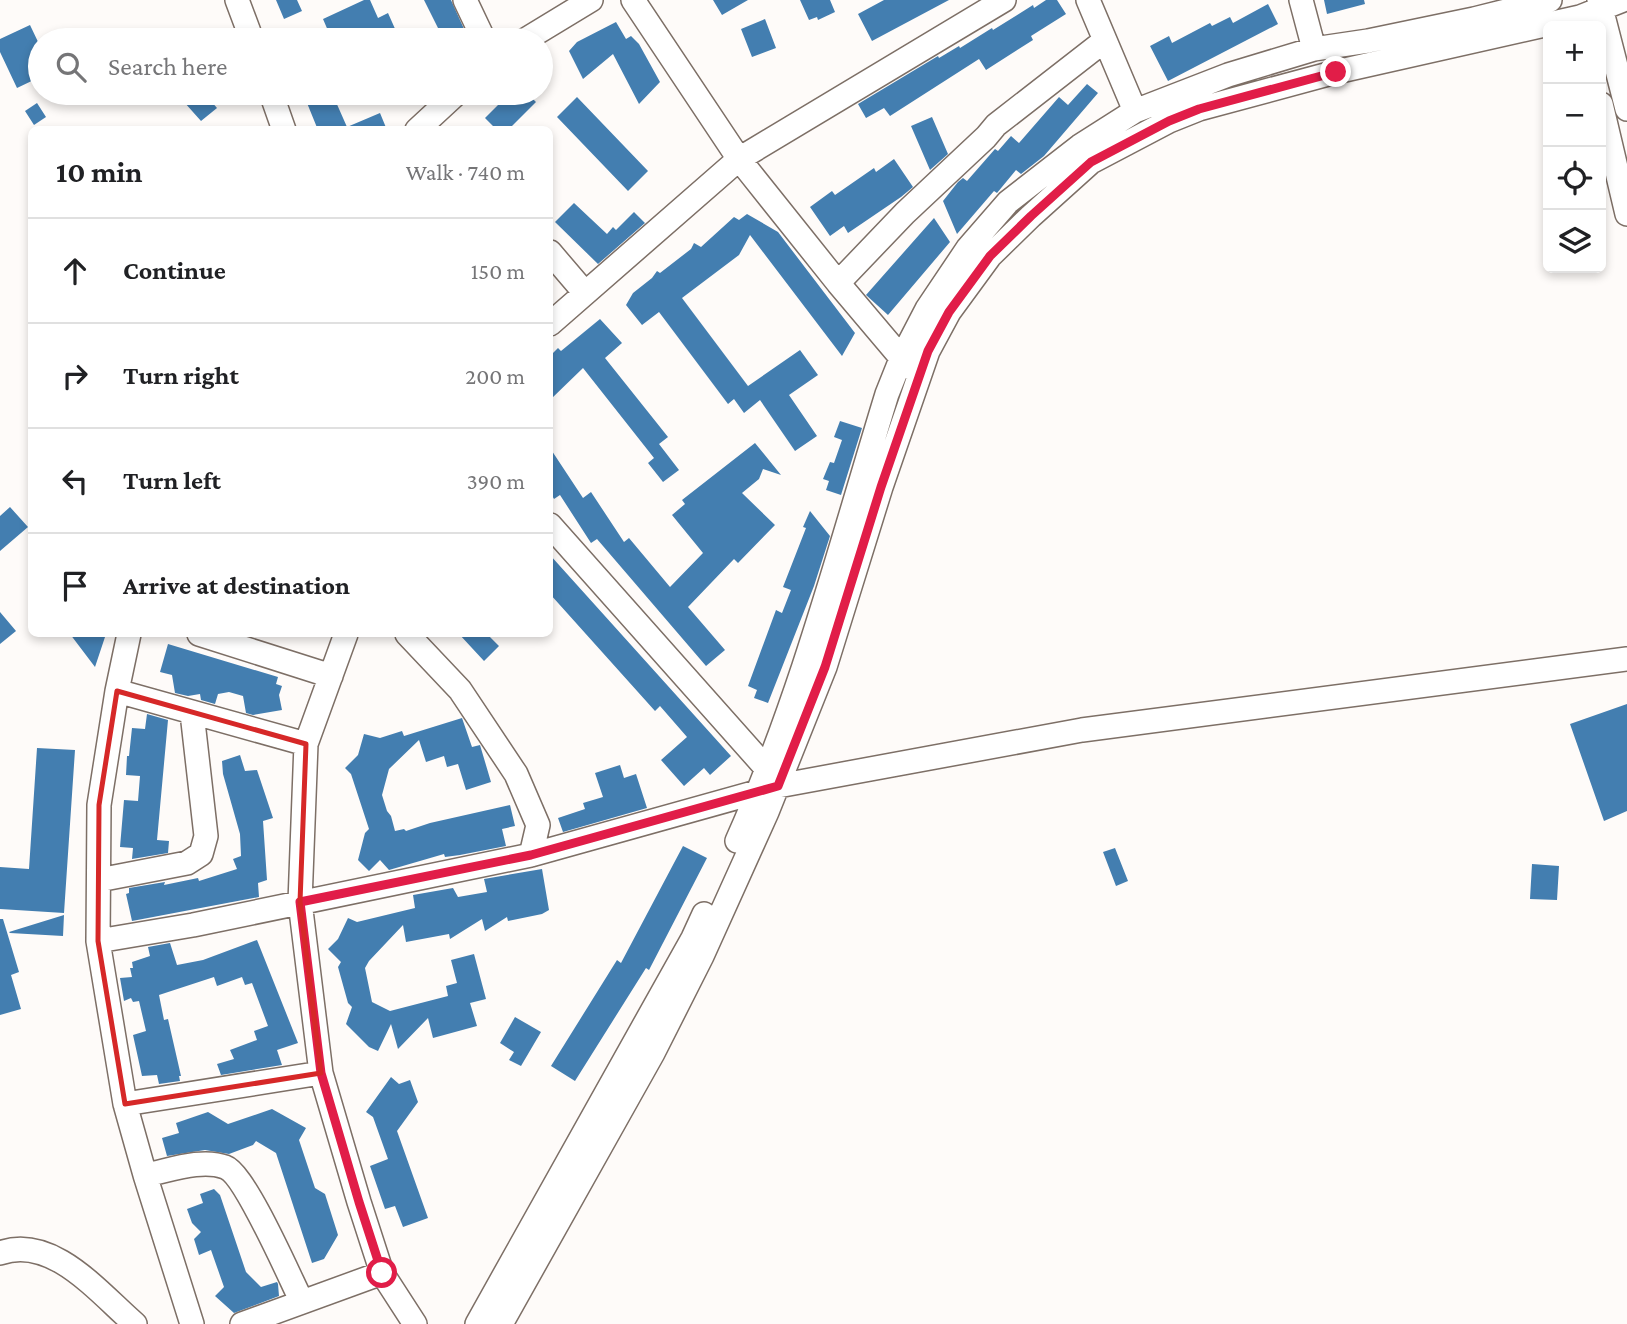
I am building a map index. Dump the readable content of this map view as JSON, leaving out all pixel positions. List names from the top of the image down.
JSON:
{
  "page": {
    "map_buttons": ["+", "−"],
    "search": "Search here",
    "heading": ["10 min", "Walk · 740 m"],
    "list": [
      ["Continue", "150 m"],
      ["Turn right", "200 m"],
      ["Turn left", "390 m"],
      "Arrive at destination"
    ]
  }
}
